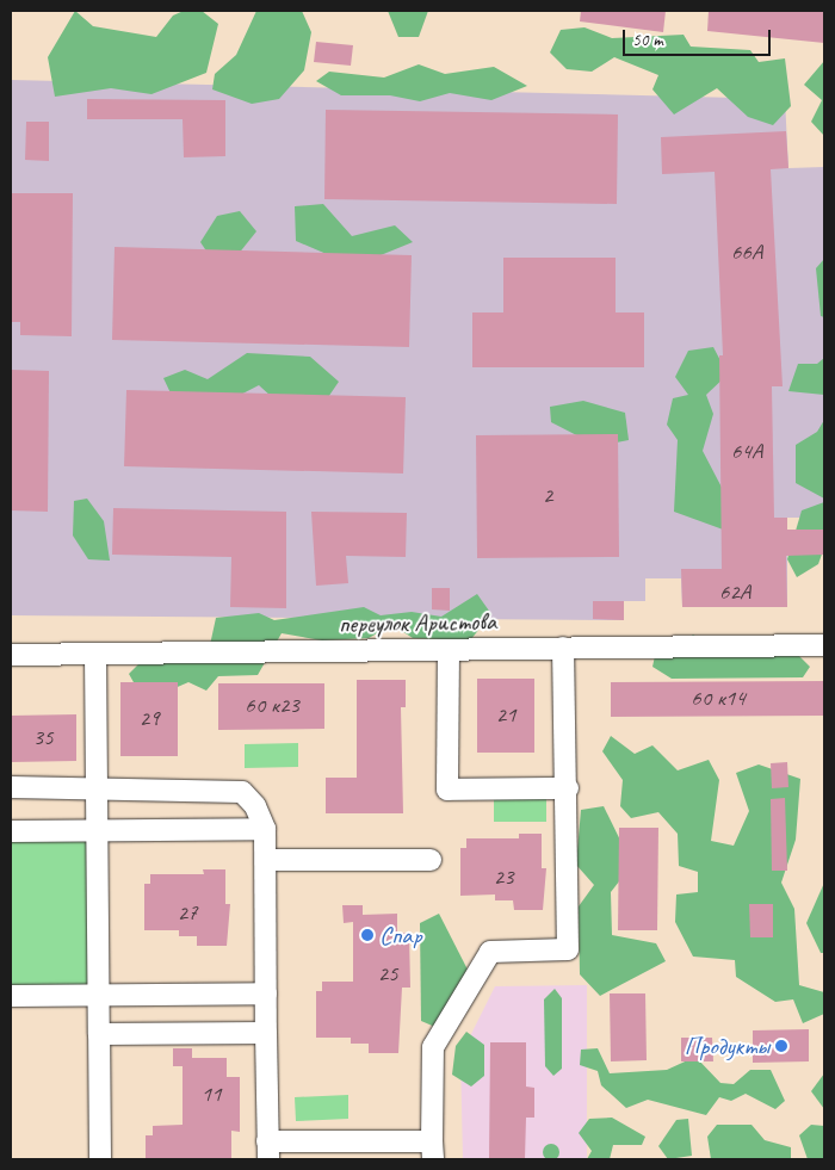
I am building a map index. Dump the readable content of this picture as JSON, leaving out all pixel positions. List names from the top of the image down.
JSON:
{
  "streets": {
    "street": ["переулок Аристова"]
  },
  "places": ["Спар", "Продукты"],
  "house_numbers": [
    "66А",
    "64А",
    "2",
    "62А",
    "60 к14",
    "60 к23",
    "21",
    "29",
    "35",
    "23",
    "27",
    "25",
    "11"
  ],
  "scale_bar": "50 m"
}
